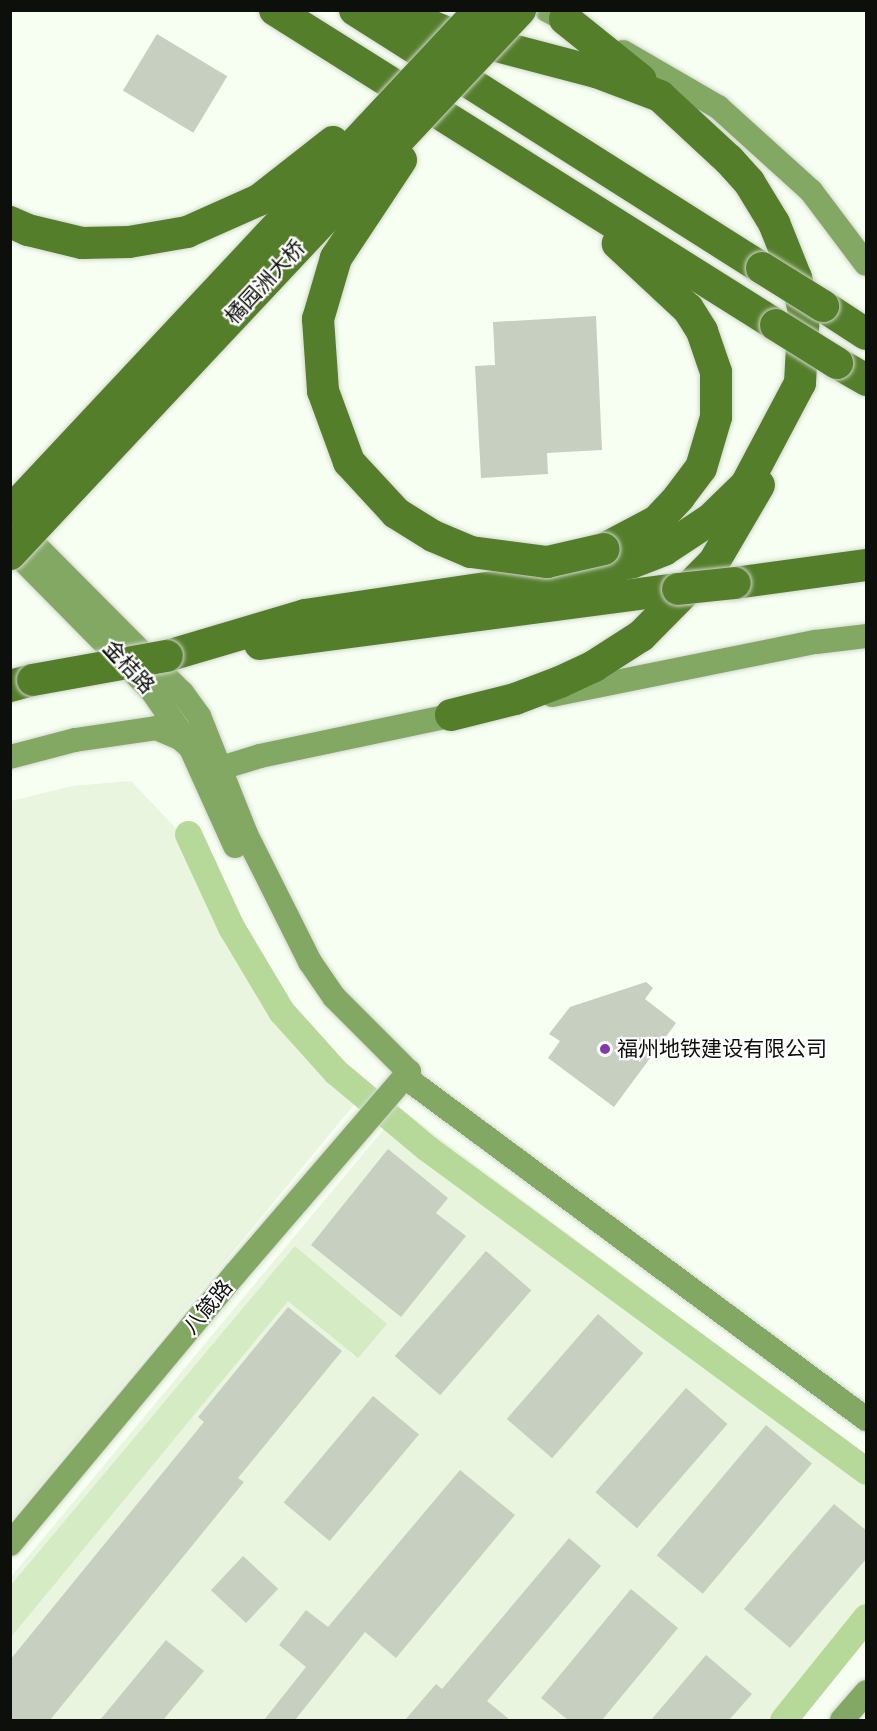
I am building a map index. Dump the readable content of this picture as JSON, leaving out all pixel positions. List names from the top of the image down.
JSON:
{
  "streets": {
    "highway": ["橘园洲大桥"],
    "main road": ["金桔路", "八箴路"]
  },
  "crossings": [
    ["金桔路", "八箴路"]
  ],
  "places": ["福州地铁建设有限公司"]
}
